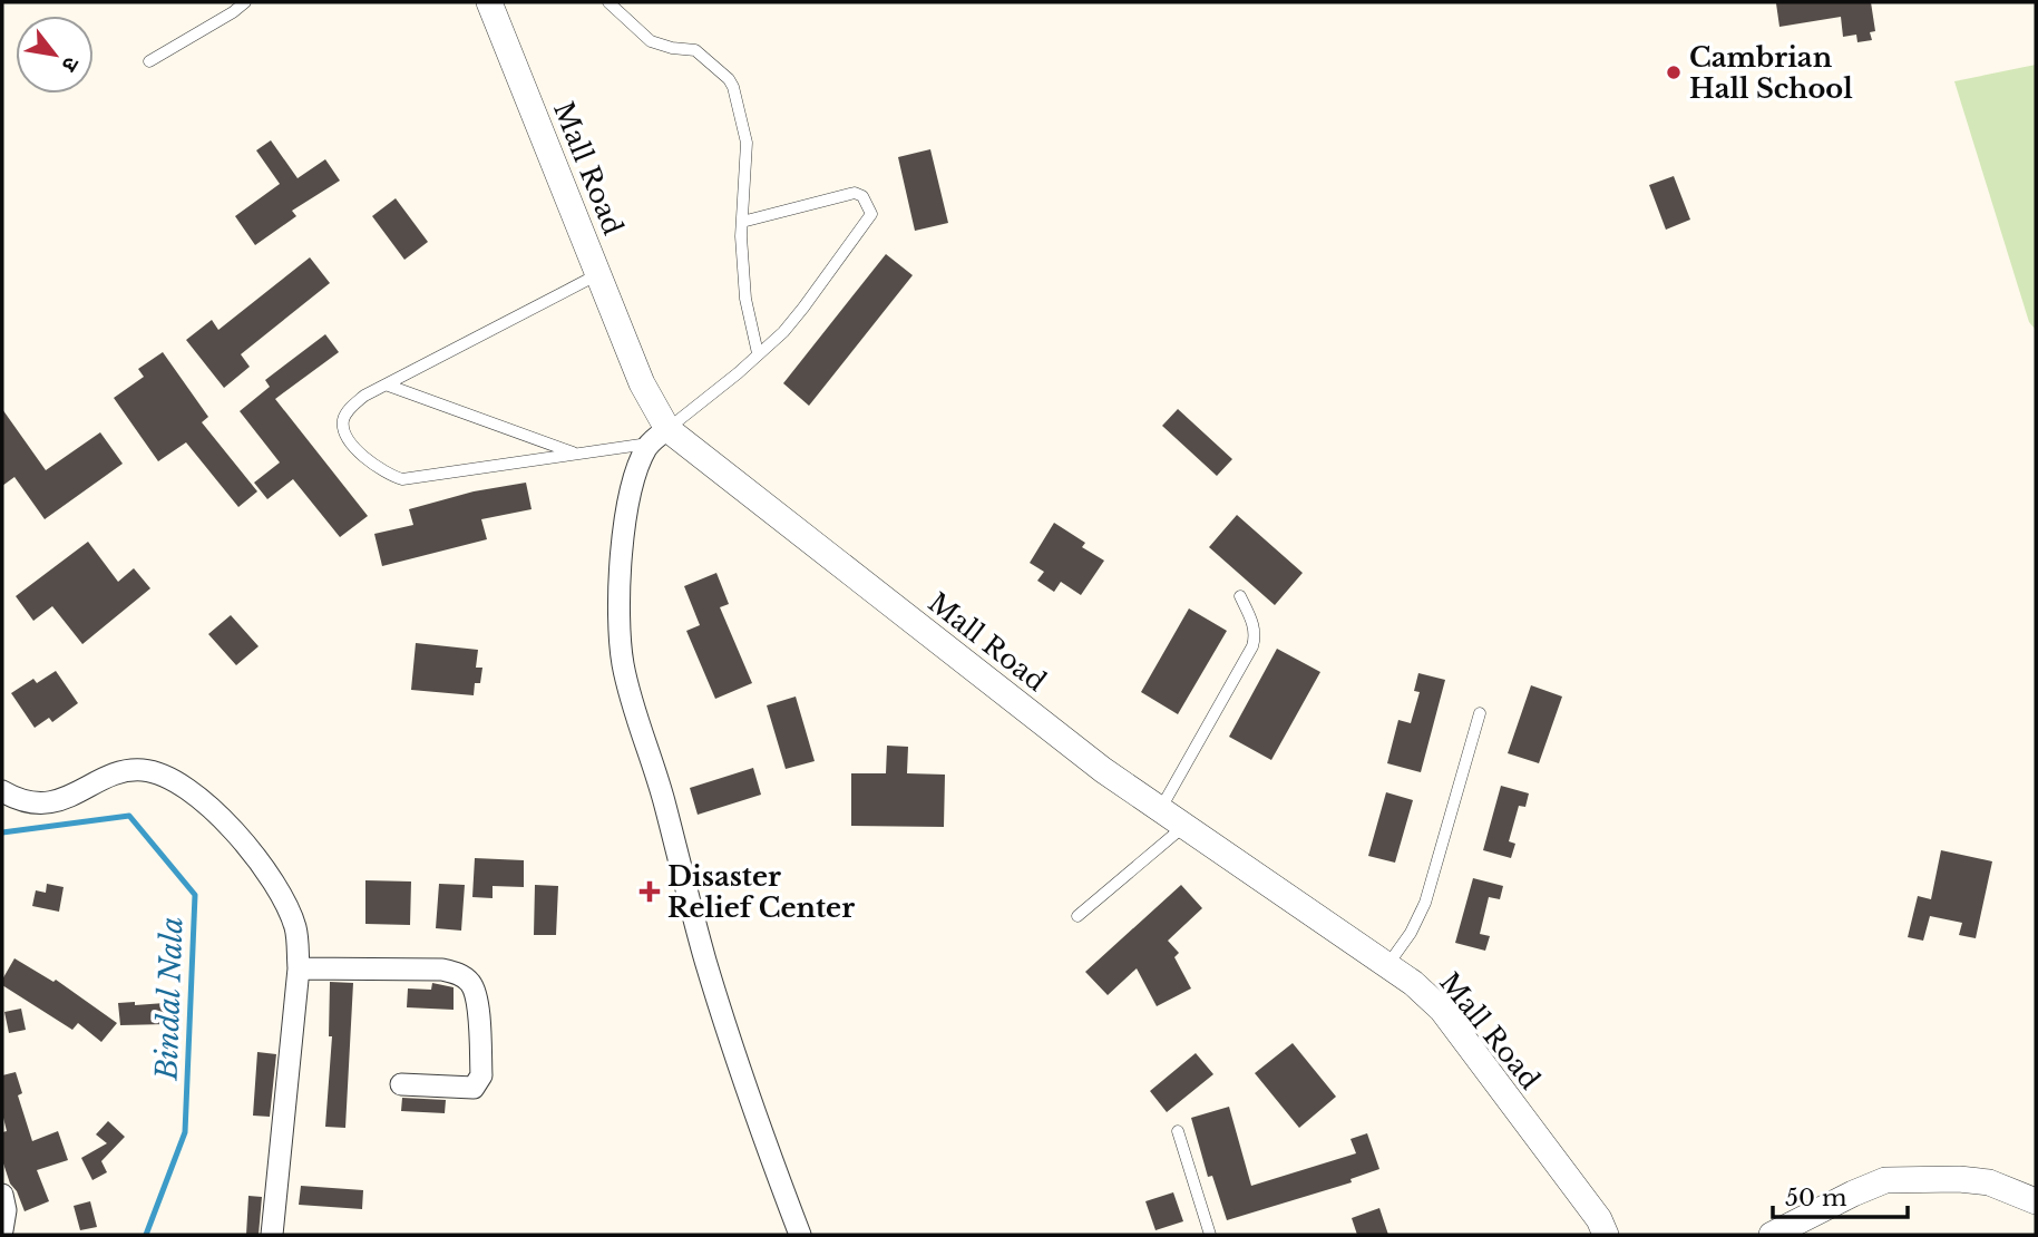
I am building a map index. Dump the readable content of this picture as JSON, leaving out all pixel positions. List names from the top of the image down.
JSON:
{
  "streets": {
    "street": ["Mall Road"]
  },
  "water": ["Bindal Nala"],
  "places": {
    "other": ["Cambrian Hall School"],
    "health": ["Disaster Relief Center"]
  },
  "scale_bar": "50 m",
  "north": "bottom right"
}
